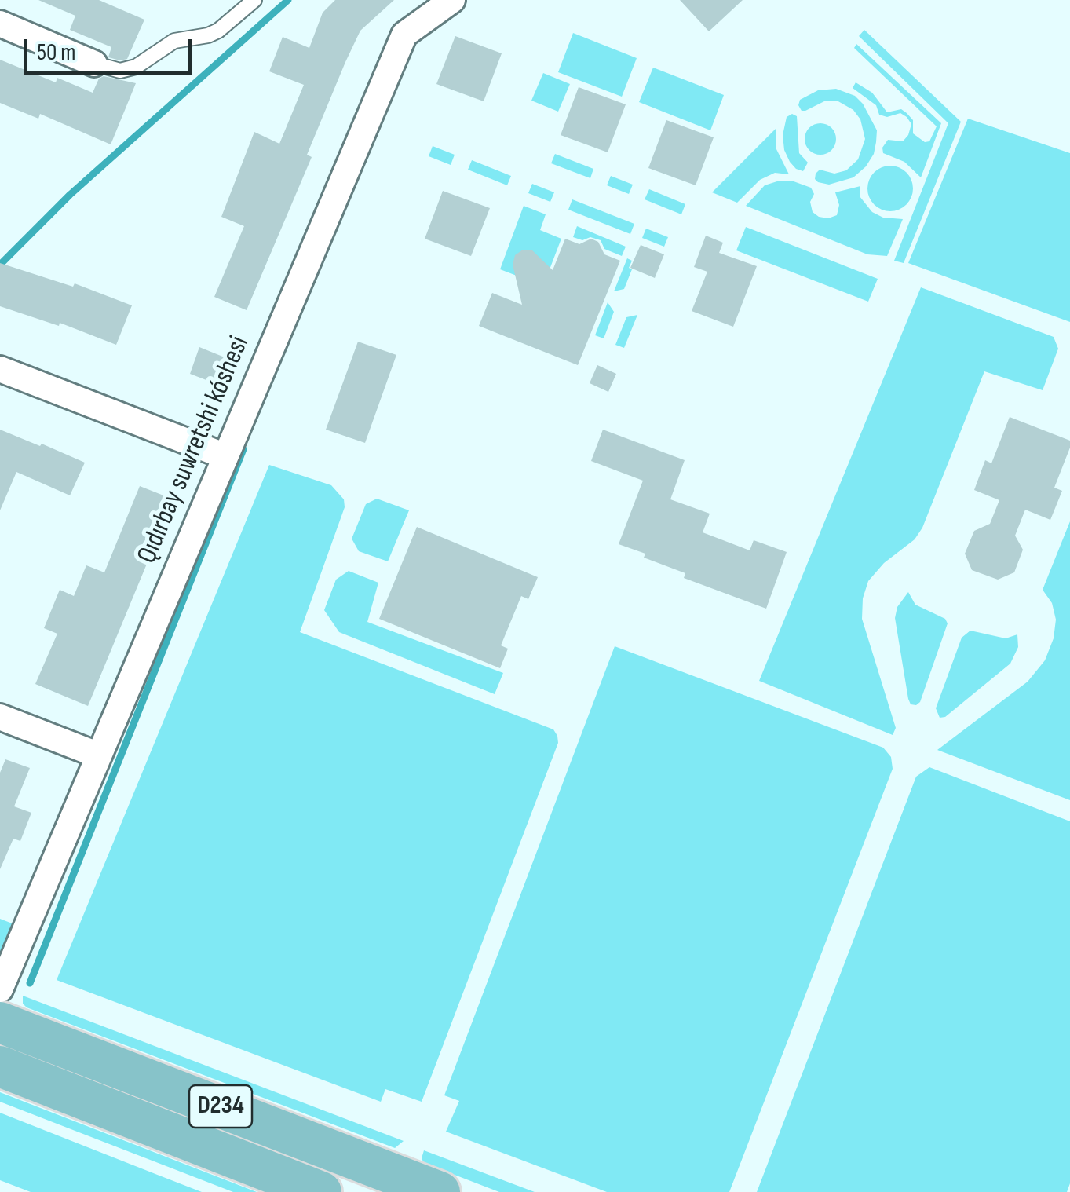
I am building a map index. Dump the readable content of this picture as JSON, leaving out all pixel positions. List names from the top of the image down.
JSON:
{
  "streets": {
    "main road": ["D234"],
    "street": ["Qıdırbay suwretshi kóshesi"]
  },
  "scale_bar": "50 m"
}
